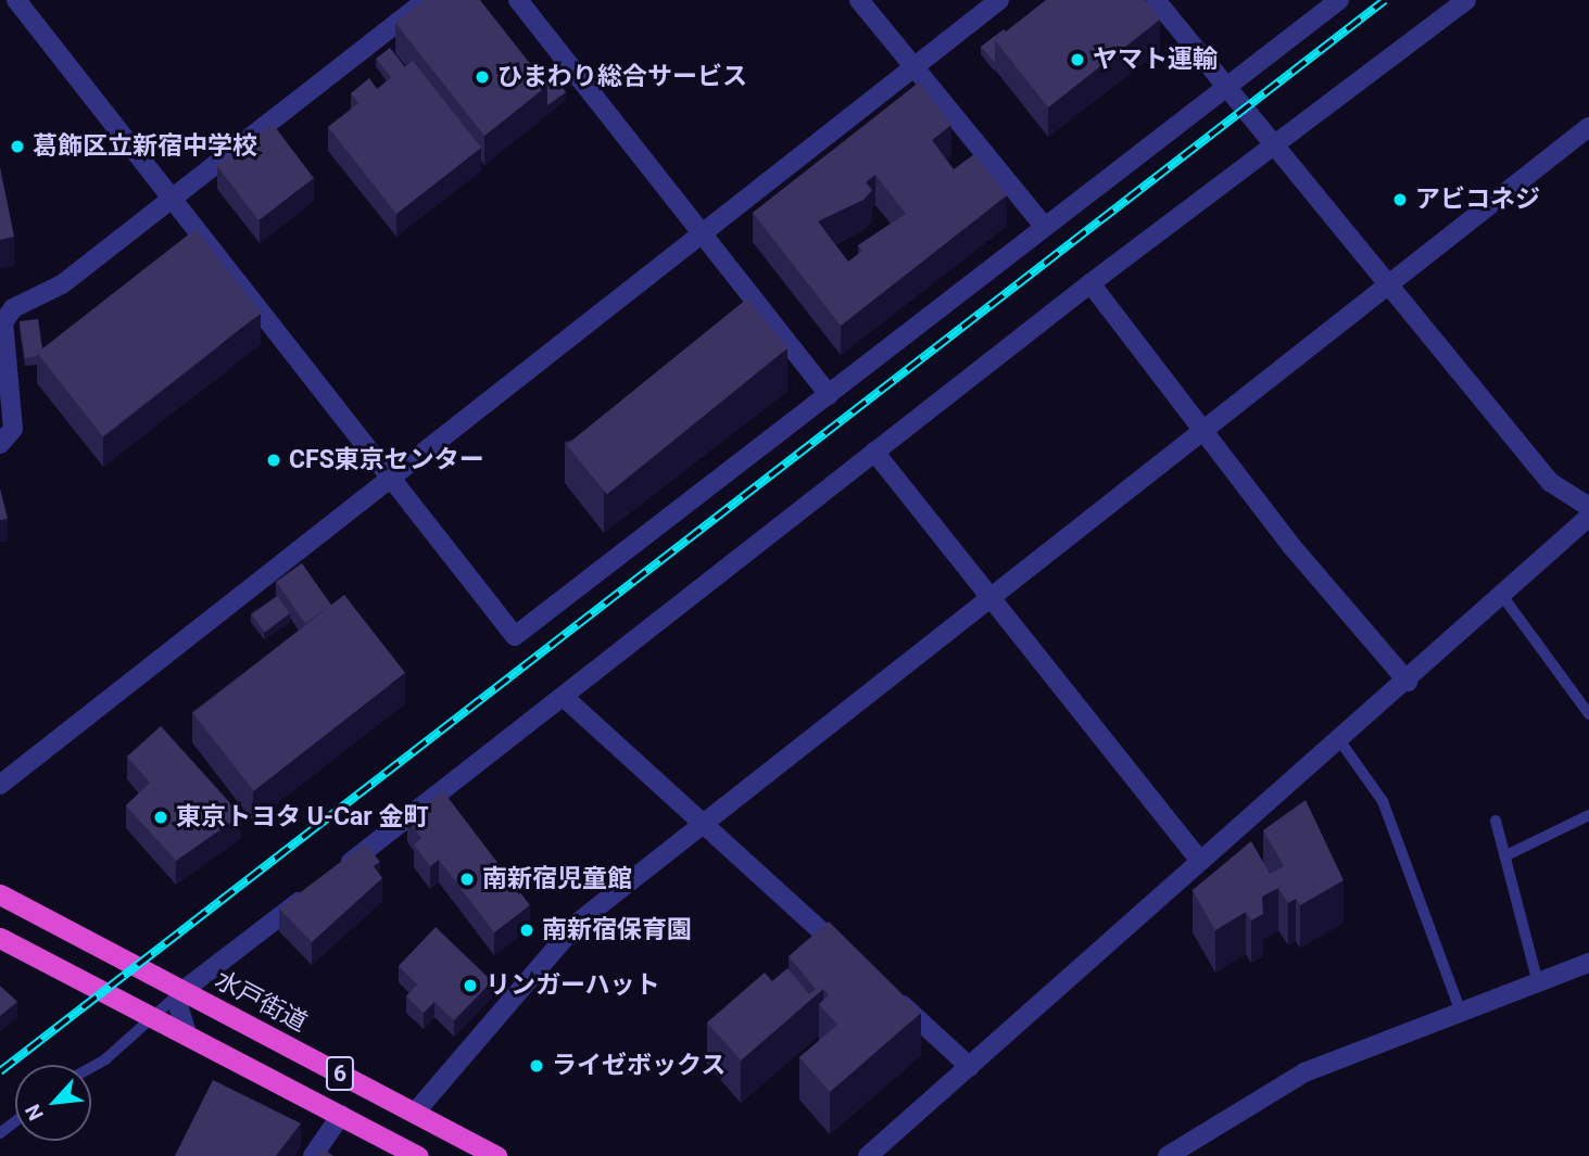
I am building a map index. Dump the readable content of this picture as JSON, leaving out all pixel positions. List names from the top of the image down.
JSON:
{
  "streets": {
    "highway": ["水戸街道", "6"]
  },
  "places": [
    "ヤマト運輸",
    "ひまわり総合サービス",
    "葛飾区立新宿中学校",
    "アビコネジ",
    "CFS東京センター",
    "東京トヨタ U-Car 金町",
    "南新宿児童館",
    "南新宿保育園",
    "リンガーハット",
    "ライゼボックス"
  ],
  "north": "bottom left"
}
